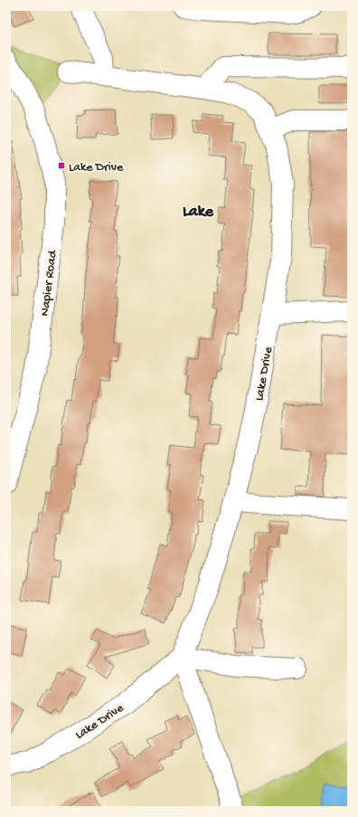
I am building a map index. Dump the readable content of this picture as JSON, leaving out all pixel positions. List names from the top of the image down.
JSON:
{
  "streets": {
    "street": ["Napier Road", "Lake Drive"]
  },
  "districts": ["Lake"],
  "places": {
    "transit": ["Lake Drive"]
  }
}
